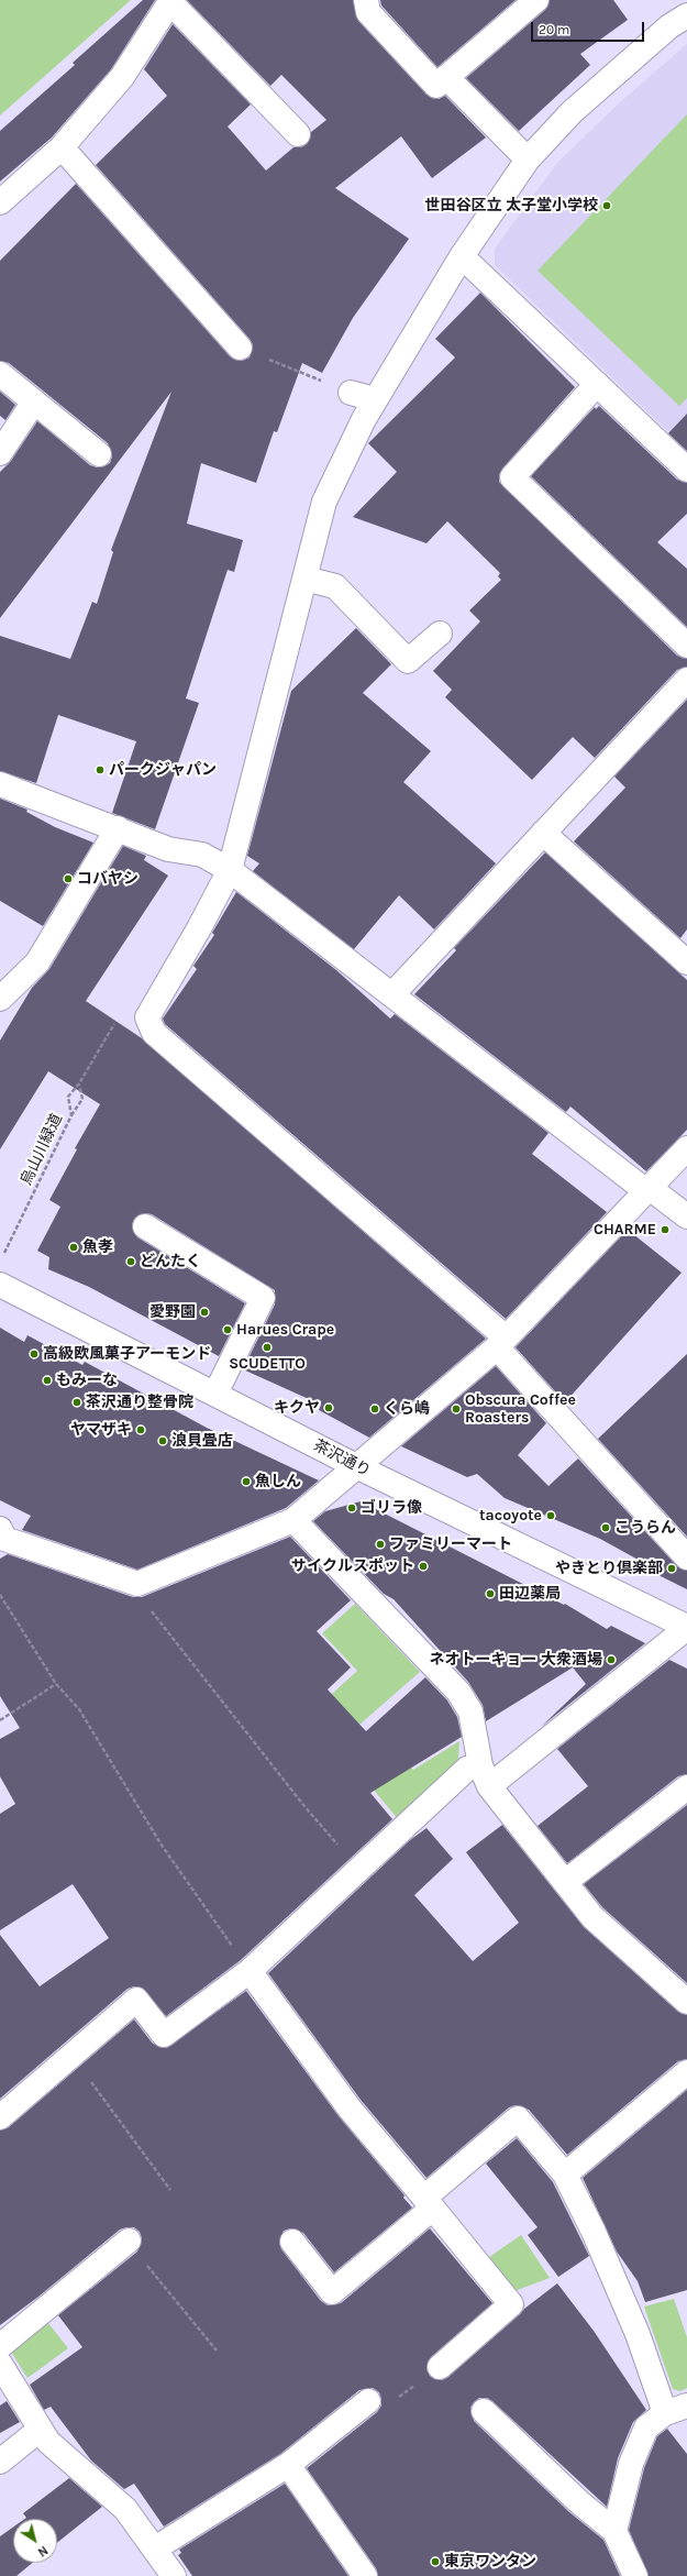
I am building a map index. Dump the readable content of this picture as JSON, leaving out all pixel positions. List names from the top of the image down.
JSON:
{
  "streets": {
    "street": ["茶沢通り"],
    "path": ["烏山川緑道"]
  },
  "places": [
    "世田谷区立 太子堂小学校",
    "パークジャパン",
    "コバヤシ",
    "CHARME",
    "魚孝",
    "どんたく",
    "愛野園",
    "Harues Crape",
    "SCUDETTO",
    "高級欧風菓子アーモンド",
    "もみーな",
    "茶沢通り整骨院",
    "キクヤ",
    "くら嶋",
    "Obscura Coffee Roasters",
    "ヤマザキ",
    "浪貝畳店",
    "魚しん",
    "ゴリラ像",
    "tacoyote",
    "こうらん",
    "ファミリーマート",
    "サイクルスポット",
    "やきとり倶楽部",
    "田辺薬局",
    "ネオトーキョー 大衆酒場",
    "東京ワンタン"
  ],
  "scale_bar": "20 m",
  "north": "bottom right"
}
